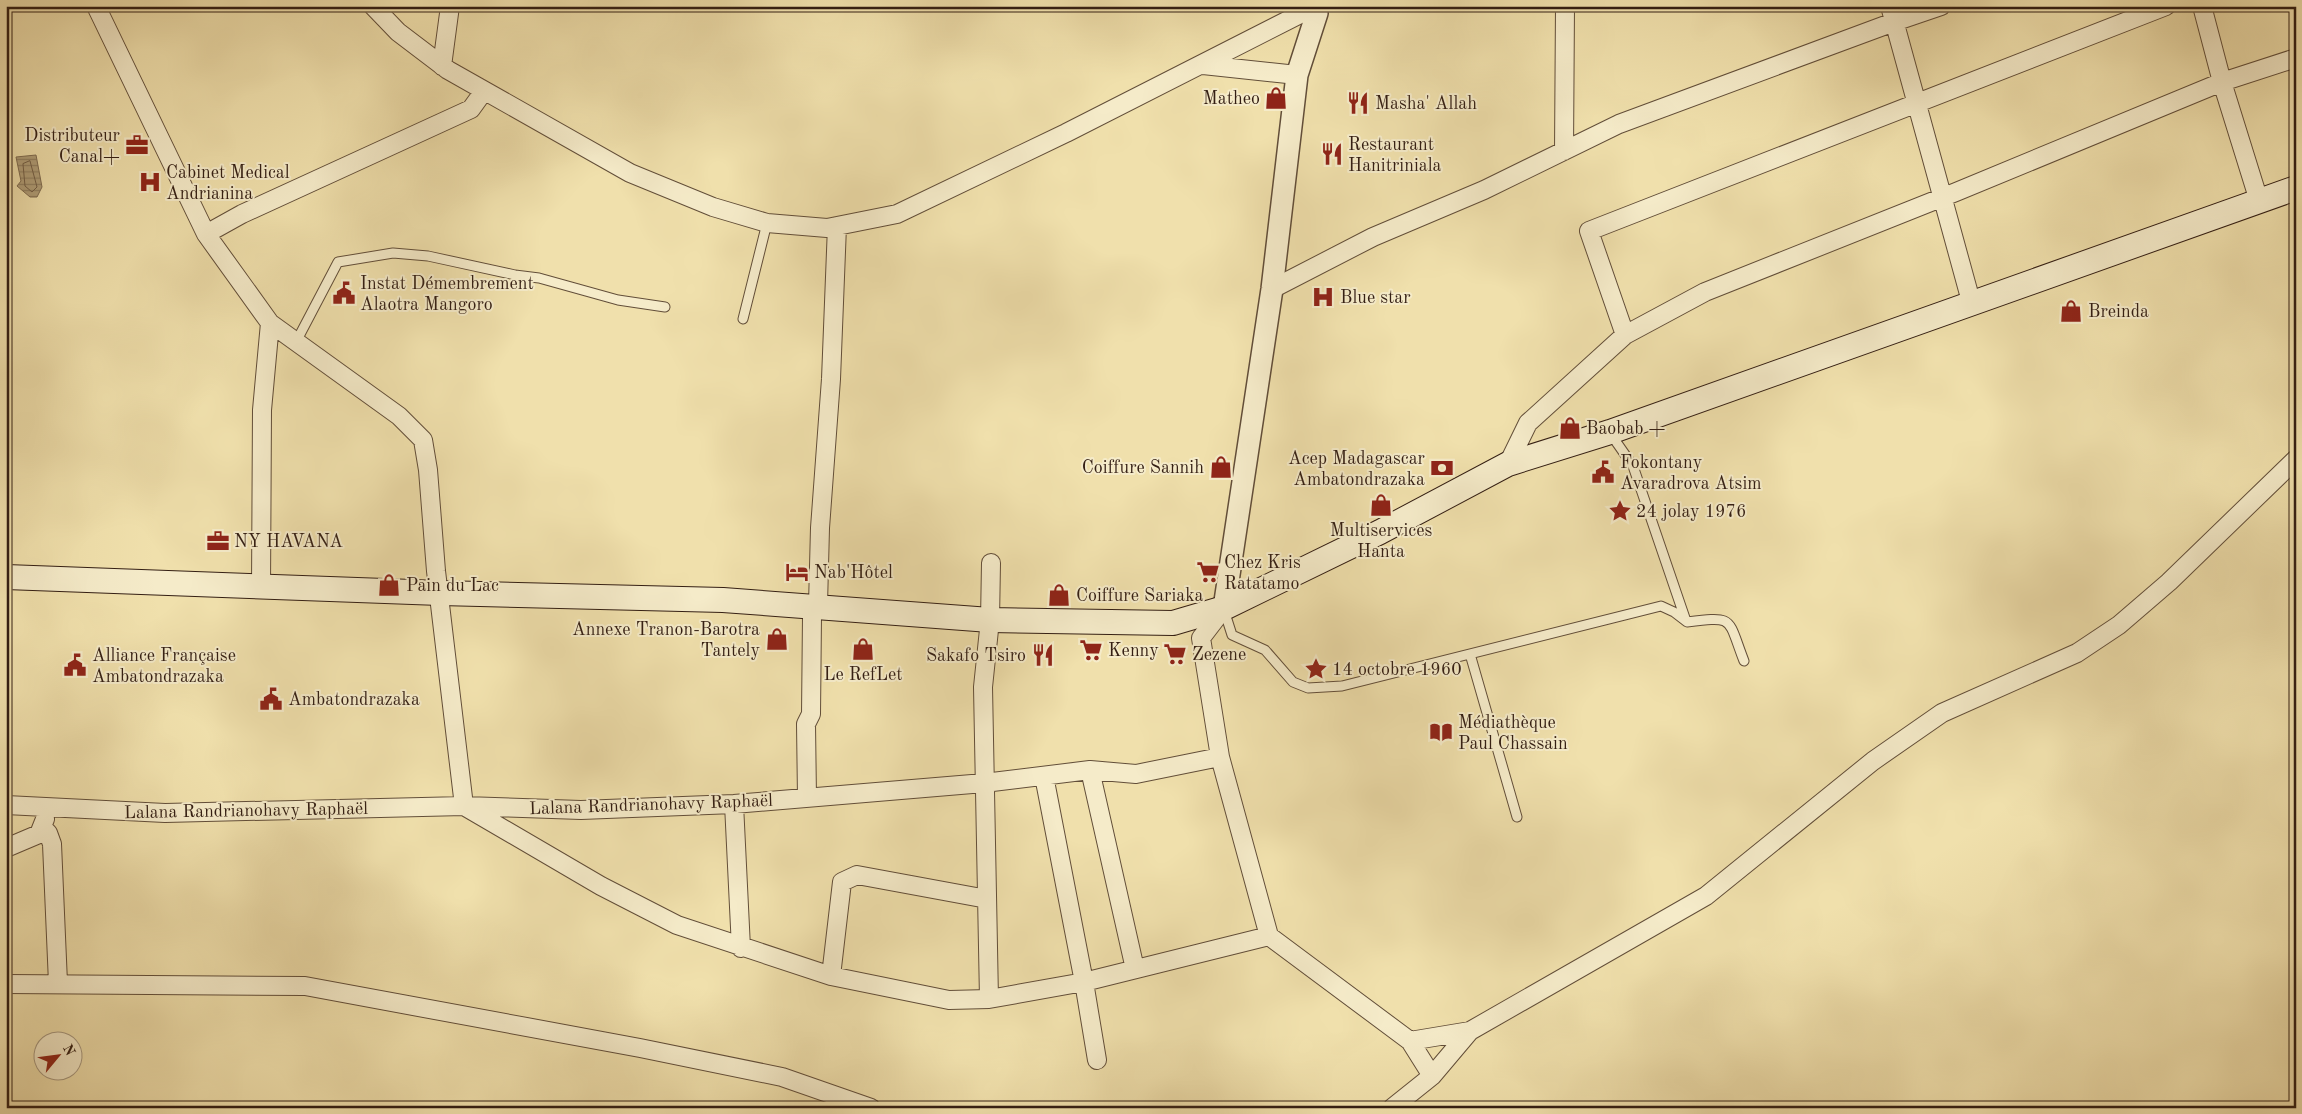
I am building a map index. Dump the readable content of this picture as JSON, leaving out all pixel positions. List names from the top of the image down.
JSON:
{
  "streets": {
    "street": ["Lalana Randrianohavy Raphaël"]
  },
  "places": {
    "shop": [
      "Matheo",
      "Breinda",
      "Baobab +",
      "Coiffure Sannih",
      "Multiservices Hanta",
      "Pain du Lac",
      "Coiffure Sariaka",
      "Annexe Tranon-Barotra Tantely",
      "Le RefLet"
    ],
    "restaurant": ["Masha' Allah", "Restaurant Hanitriniala", "Sakafo Tsiro"],
    "office": ["Distributeur Canal+", "NY HAVANA"],
    "hospital": ["Cabinet Medical Andrianina", "Blue star"],
    "public building": [
      "Instat Démembrement Alaotra Mangoro",
      "Fokontany Avaradrova Atsim",
      "Alliance Française Ambatondrazaka",
      "Ambatondrazaka"
    ],
    "bank": ["Acep Madagascar Ambatondrazaka"],
    "place": ["24 jolay 1976", "14 octobre 1960"],
    "hotel": ["Nab'Hôtel"],
    "supermarket": ["Chez Kris Ratatamo", "Kenny", "Zezene"],
    "library": ["Médiathèque Paul Chassain"]
  },
  "north": "top right"
}
